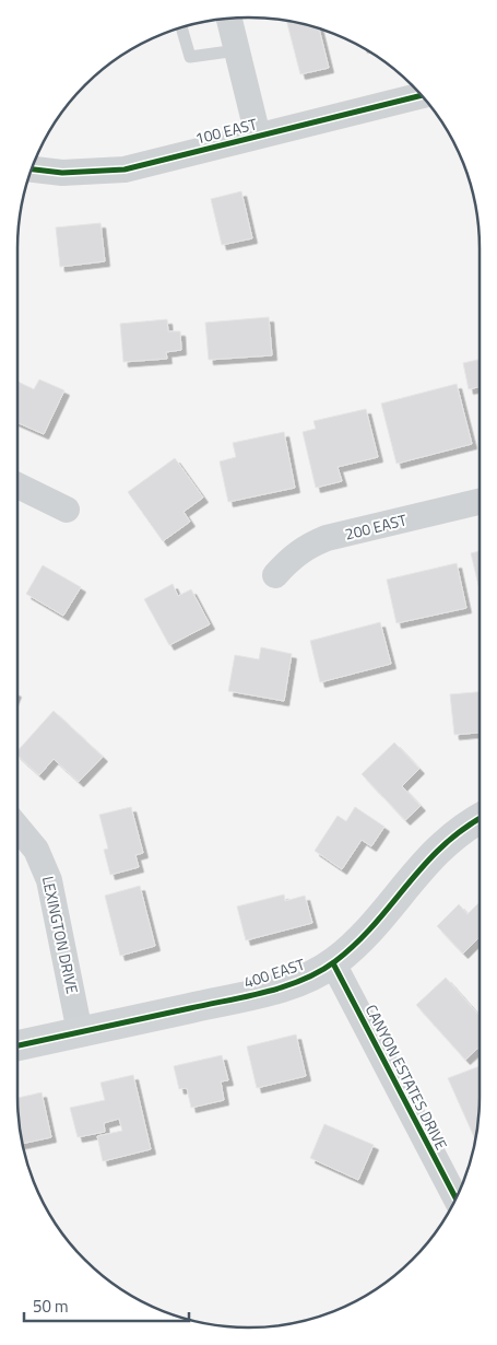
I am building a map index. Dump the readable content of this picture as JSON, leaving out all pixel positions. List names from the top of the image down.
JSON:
{
  "streets": {
    "street": [
      "100 EAST",
      "200 EAST",
      "LEXINGTON DRIVE",
      "400 EAST",
      "CANYON ESTATES DRIVE"
    ]
  },
  "crossings": [
    ["LEXINGTON DRIVE", "400 EAST"],
    ["400 EAST", "CANYON ESTATES DRIVE"]
  ],
  "scale_bar": "50 m"
}
